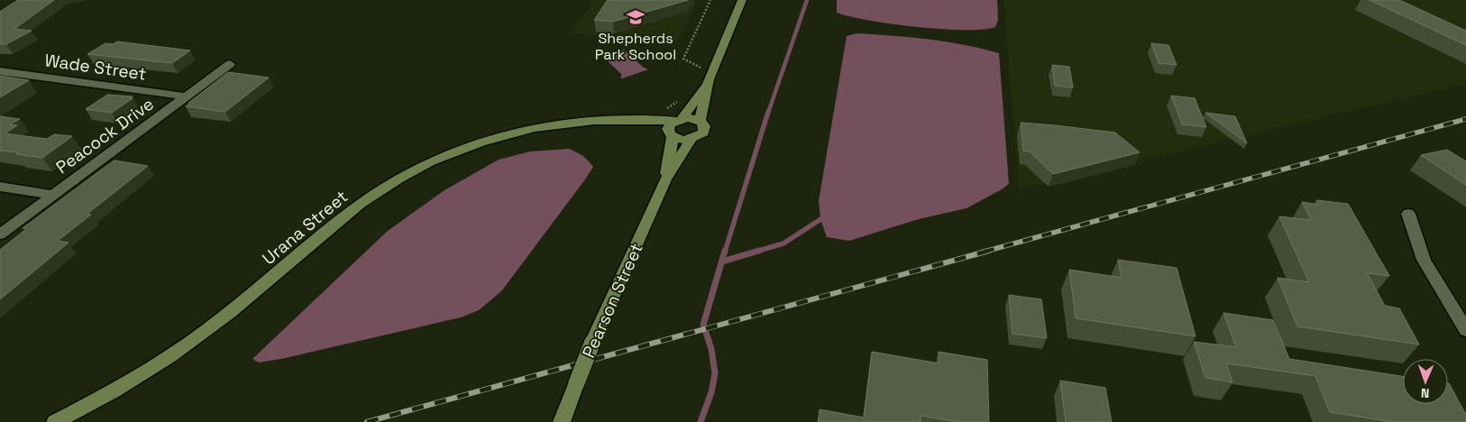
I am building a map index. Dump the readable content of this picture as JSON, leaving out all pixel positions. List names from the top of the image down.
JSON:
{
  "streets": {
    "main road": ["Urana Street", "Pearson Street"],
    "street": ["Wade Street", "Peacock Drive"]
  },
  "crossings": [
    ["Wade Street", "Peacock Drive"],
    ["Urana Street", "Pearson Street"]
  ],
  "places": {
    "school or university": ["Shepherds Park School"]
  },
  "north": "bottom"
}
